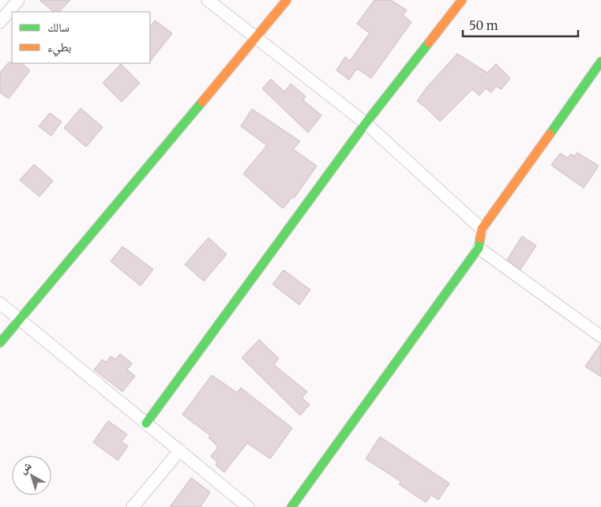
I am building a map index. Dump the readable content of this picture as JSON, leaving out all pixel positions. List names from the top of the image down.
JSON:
{
  "legend": ["سالك", "بطيء"],
  "scale_bar": "50 m",
  "north": "top left"
}
